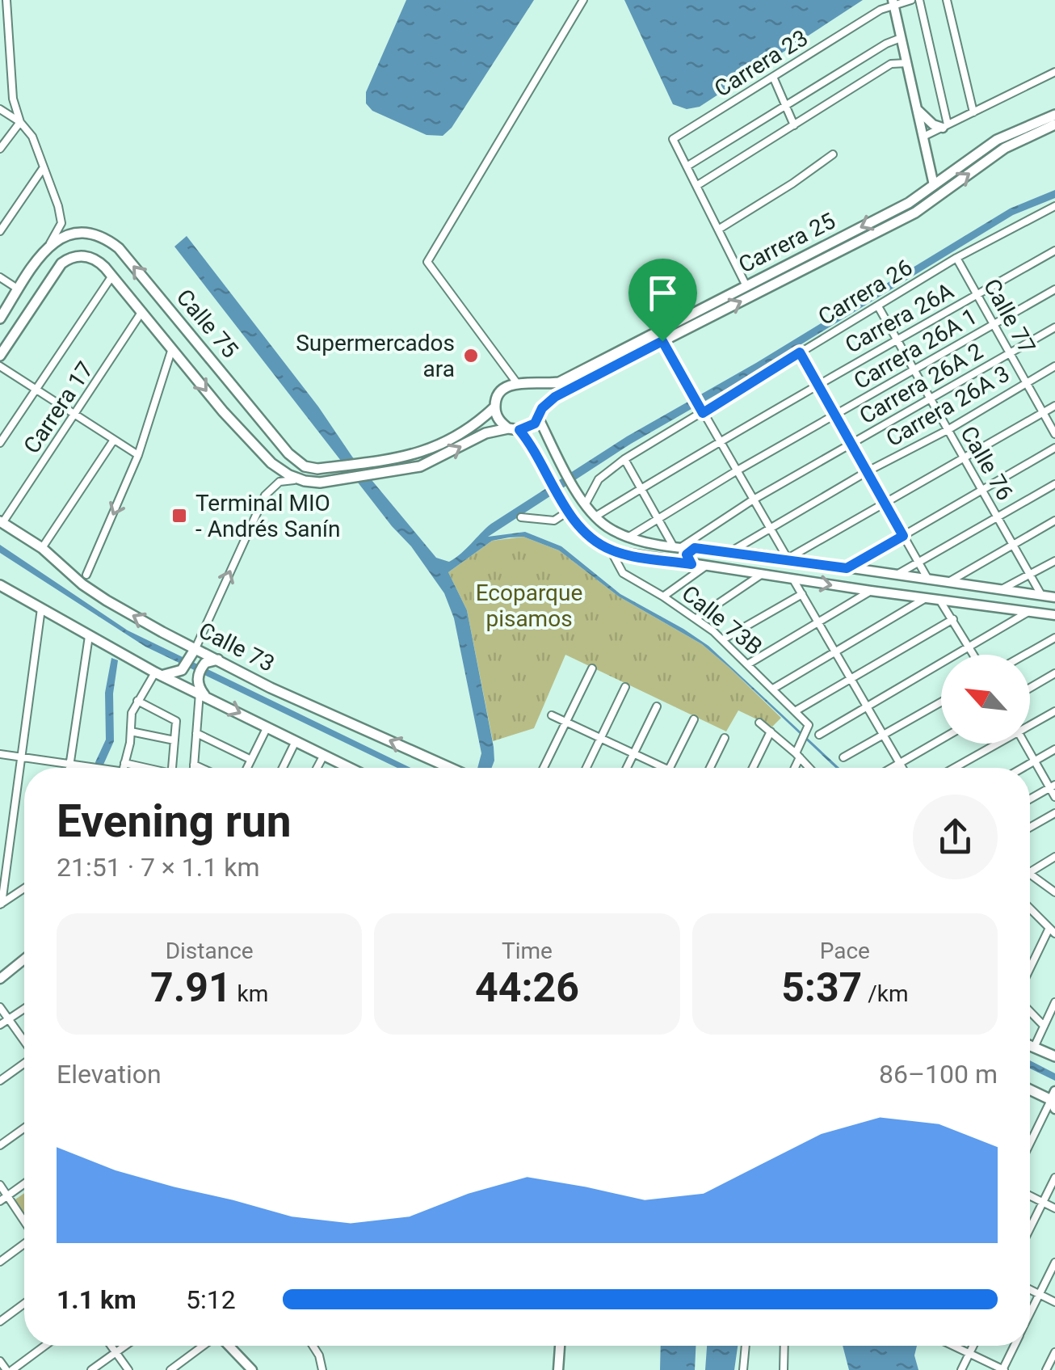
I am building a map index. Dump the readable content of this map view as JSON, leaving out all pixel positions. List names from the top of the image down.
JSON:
{
  "streets": {
    "main road": ["Carrera 25", "Calle 75", "Calle 73"],
    "street": [
      "Carrera 23",
      "Carrera 26",
      "Calle 77",
      "Carrera 26A",
      "Carrera 26A 1",
      "Carrera 26A 2",
      "Carrera 26A 3",
      "Carrera 17",
      "Calle 76",
      "Calle 73B"
    ]
  },
  "crossings": [
    ["Carrera 25", "Calle 75"],
    ["Carrera 26", "Calle 77"],
    ["Carrera 26", "Calle 76"],
    ["Calle 77", "Carrera 26A"],
    ["Calle 77", "Carrera 26A 1"],
    ["Calle 77", "Carrera 26A 2"],
    ["Calle 77", "Carrera 26A 3"],
    ["Carrera 26A", "Calle 76"],
    ["Calle 75", "Carrera 17"],
    ["Carrera 26A 1", "Calle 76"],
    ["Carrera 26A 2", "Calle 76"],
    ["Carrera 26A 3", "Calle 76"],
    ["Carrera 17", "Calle 73"]
  ],
  "parks": ["Ecoparque pisamos"],
  "places": {
    "other": ["Supermercados ara"],
    "transit": ["Terminal MIO - Andrés Sanín"]
  },
  "north": "top left",
  "page": {
    "heading": ["Evening run", "21:51 · 7 × 1.1 km"],
    "stats": [
      ["Distance", "7.91 km"],
      ["Time", "44:26"],
      ["Pace", "5:37 /km"]
    ],
    "chart": ["Elevation", "86–100 m"],
    "list": [
      {
        "name": "1.1 km",
        "note": "5:12"
      }
    ]
  }
}
